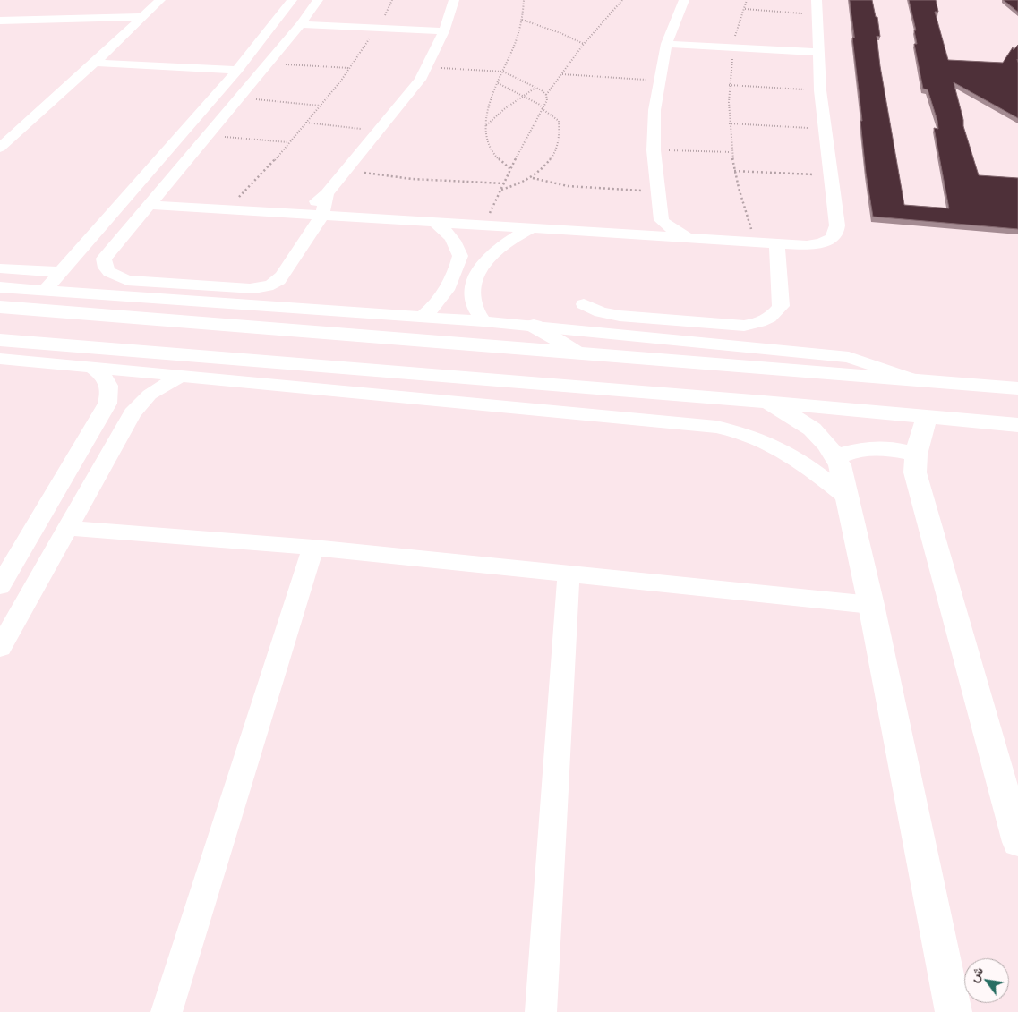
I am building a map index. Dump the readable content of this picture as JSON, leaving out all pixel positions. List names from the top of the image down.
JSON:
{
  "north": "top left"
}
